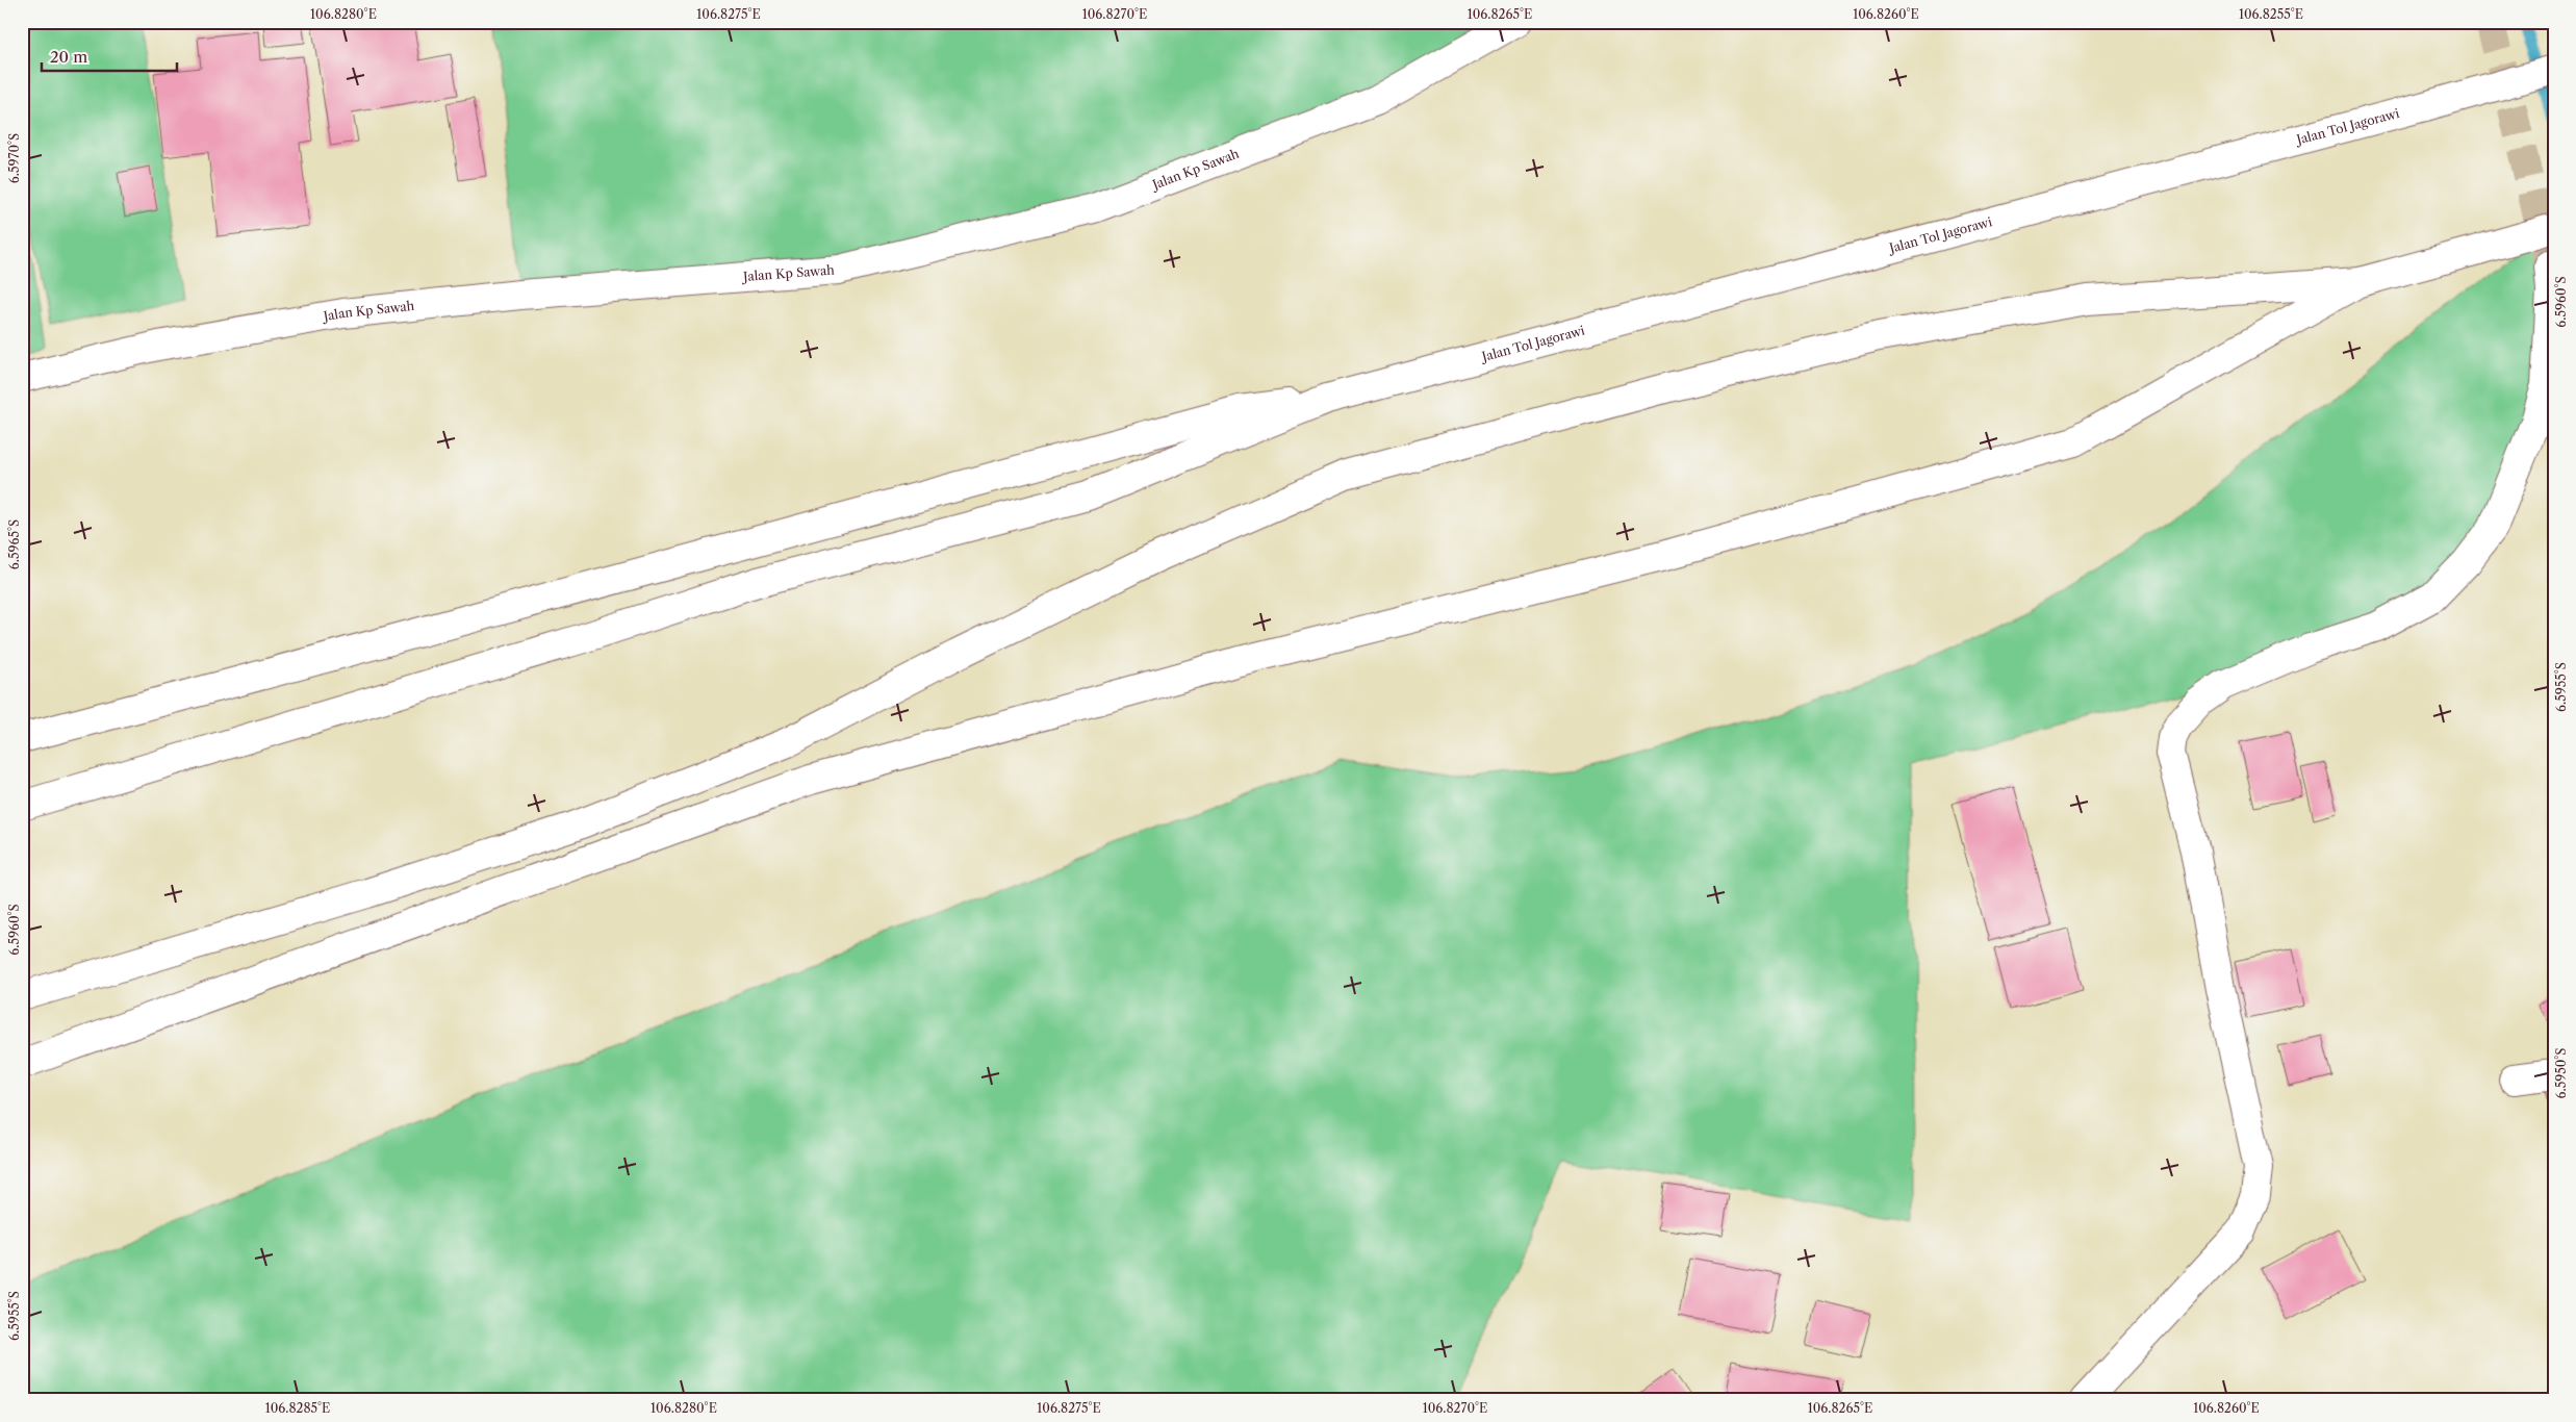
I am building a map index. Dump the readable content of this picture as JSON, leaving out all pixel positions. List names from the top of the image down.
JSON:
{
  "streets": {
    "main road": ["Jalan Tol Jagorawi", "Jalan Kp Sawah"]
  },
  "scale_bar": "20 m",
  "coordinates": [
    "106.8280°E",
    "106.8275°E",
    "106.8270°E",
    "106.8265°E",
    "106.8260°E",
    "106.8255°E",
    "6.5970°S",
    "6.5960°S",
    "6.5965°S",
    "6.5955°S",
    "6.5950°S",
    "106.8285°E"
  ]
}
